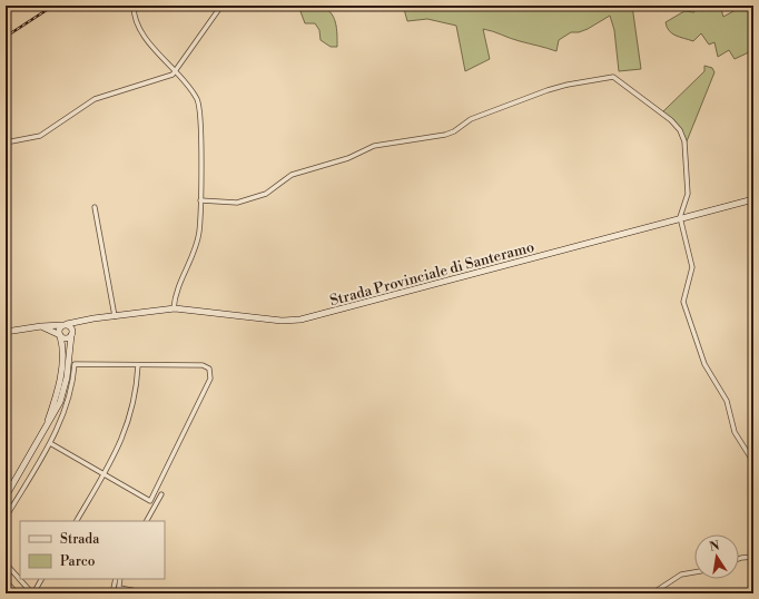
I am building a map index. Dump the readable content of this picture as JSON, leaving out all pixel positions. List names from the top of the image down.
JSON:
{
  "streets": {
    "main road": ["Strada Provinciale di Santeramo"]
  },
  "legend": ["Strada", "Parco"],
  "north": "top"
}
